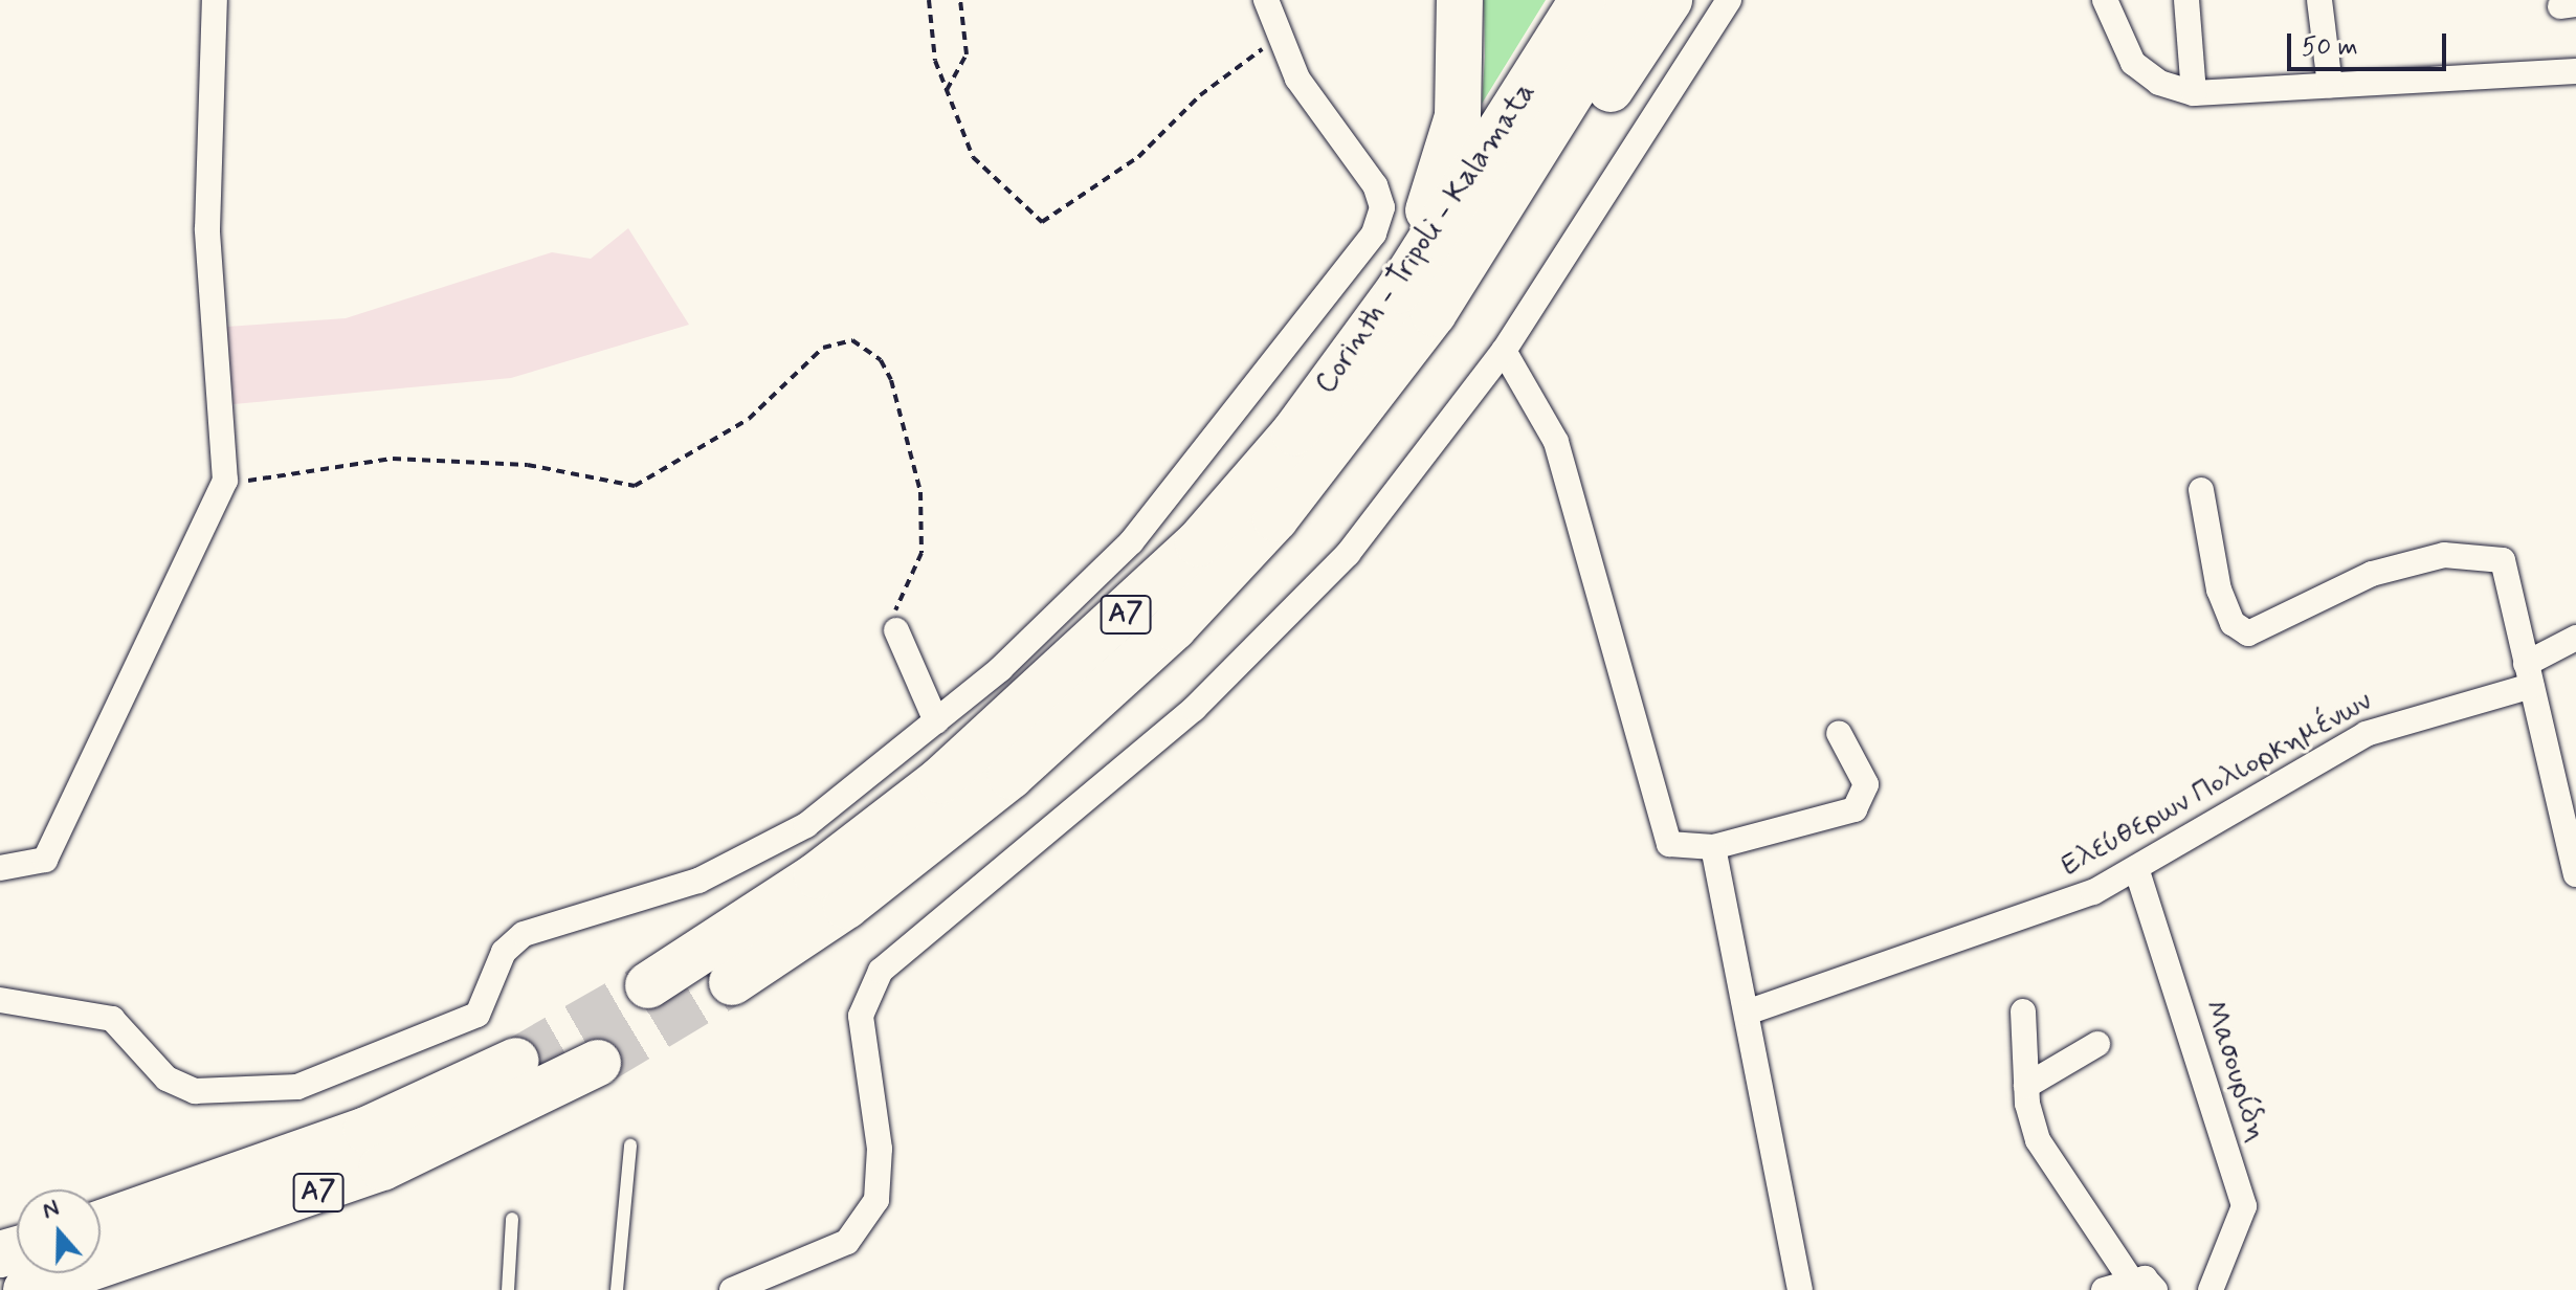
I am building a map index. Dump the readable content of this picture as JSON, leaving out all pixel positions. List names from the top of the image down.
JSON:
{
  "streets": {
    "highway": ["Corinth - Tripoli - Kalamata", "Α7"],
    "street": ["Ελεύθερων Πολιορκημένων", "Μασουρίδη"]
  },
  "crossings": [
    ["Ελεύθερων Πολιορκημένων", "Μασουρίδη"]
  ],
  "scale_bar": "50 m",
  "north": "top"
}
